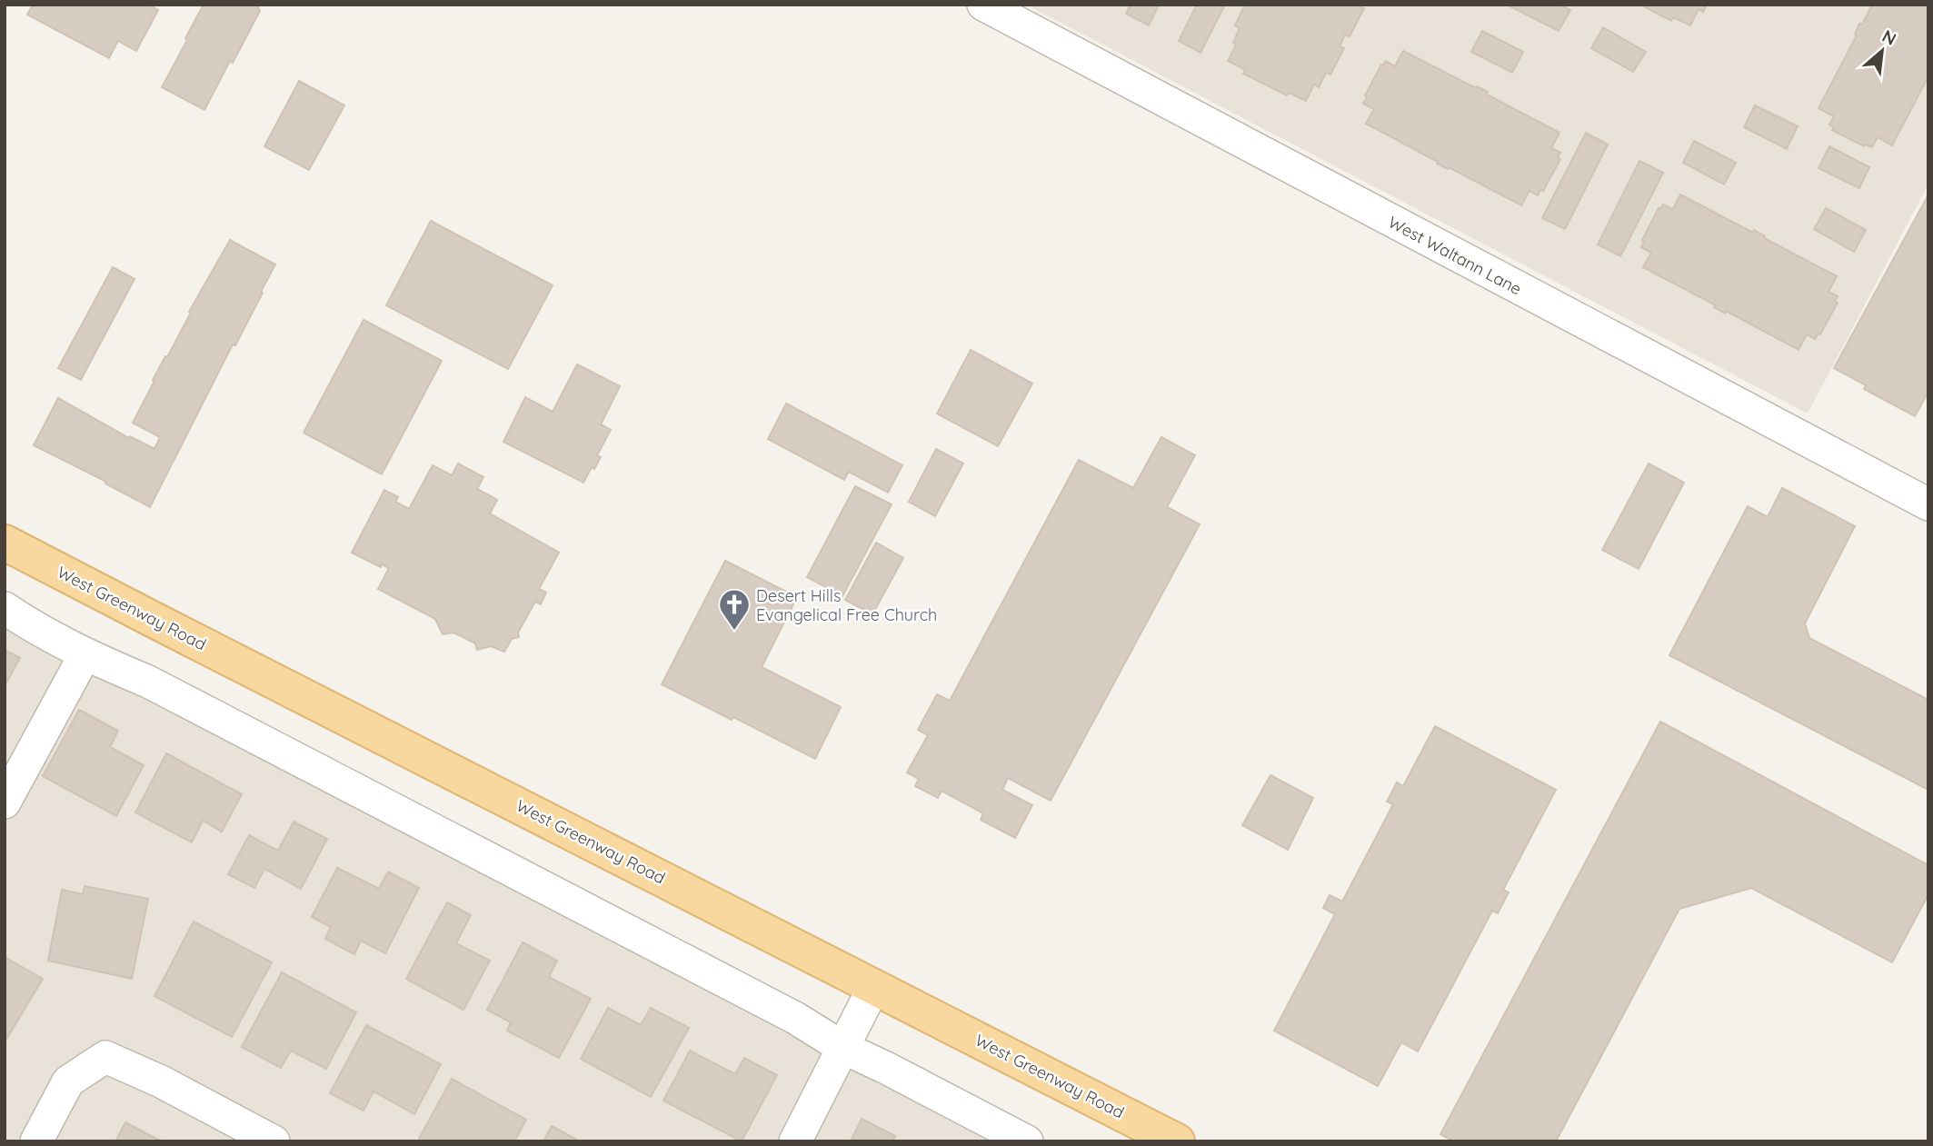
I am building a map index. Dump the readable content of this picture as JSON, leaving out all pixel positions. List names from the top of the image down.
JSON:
{
  "streets": {
    "main road": ["West Greenway Road"],
    "street": ["West Waltann Lane"]
  },
  "places": {
    "church": ["Desert Hills Evangelical Free Church"]
  },
  "north": "top right"
}
